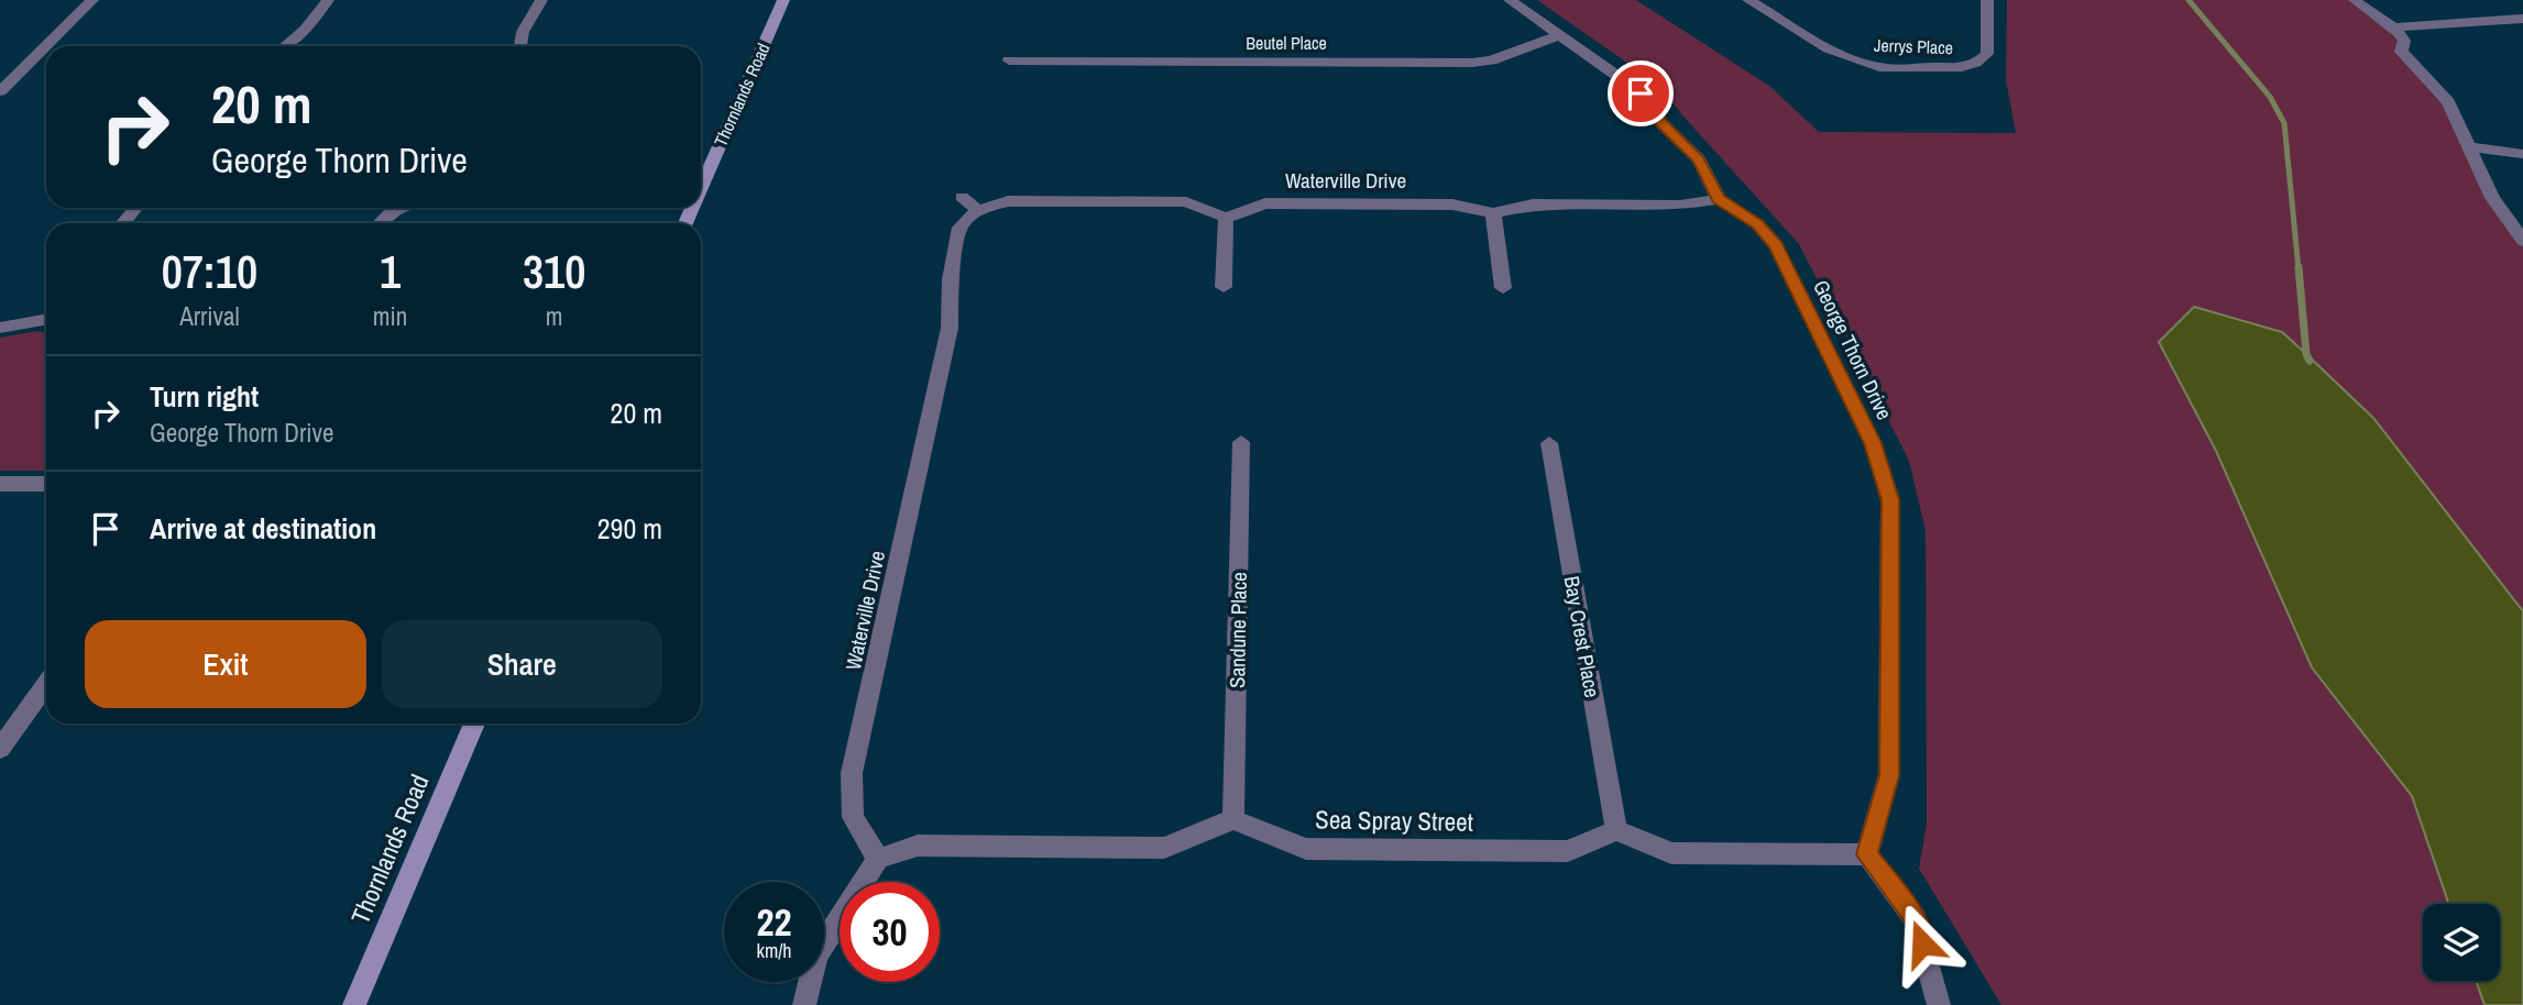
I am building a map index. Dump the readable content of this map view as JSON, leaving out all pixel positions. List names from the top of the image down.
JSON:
{
  "streets": {
    "street": [
      "Beutel Place",
      "Jerrys Place",
      "Thornlands Road",
      "Waterville Drive",
      "George Thorn Drive",
      "Sandune Place",
      "Bay Crest Place",
      "Sea Spray Street"
    ]
  },
  "crossings": [
    ["Waterville Drive", "George Thorn Drive"],
    ["Sandune Place", "Sea Spray Street"],
    ["Bay Crest Place", "Sea Spray Street"]
  ],
  "page": {
    "turn": ["20 m", "George Thorn Drive"],
    "eta": [
      "07:10",
      "Arrival",
      "1",
      "min",
      "310",
      "m"
    ],
    "list": [
      {
        "name": "Turn right",
        "note": "George Thorn Drive",
        "value": "20 m"
      },
      {
        "name": "Arrive at destination",
        "value": "290 m"
      }
    ],
    "buttons": ["Exit", "Share"],
    "speed": "22 km/h",
    "limit": "30"
  }
}
